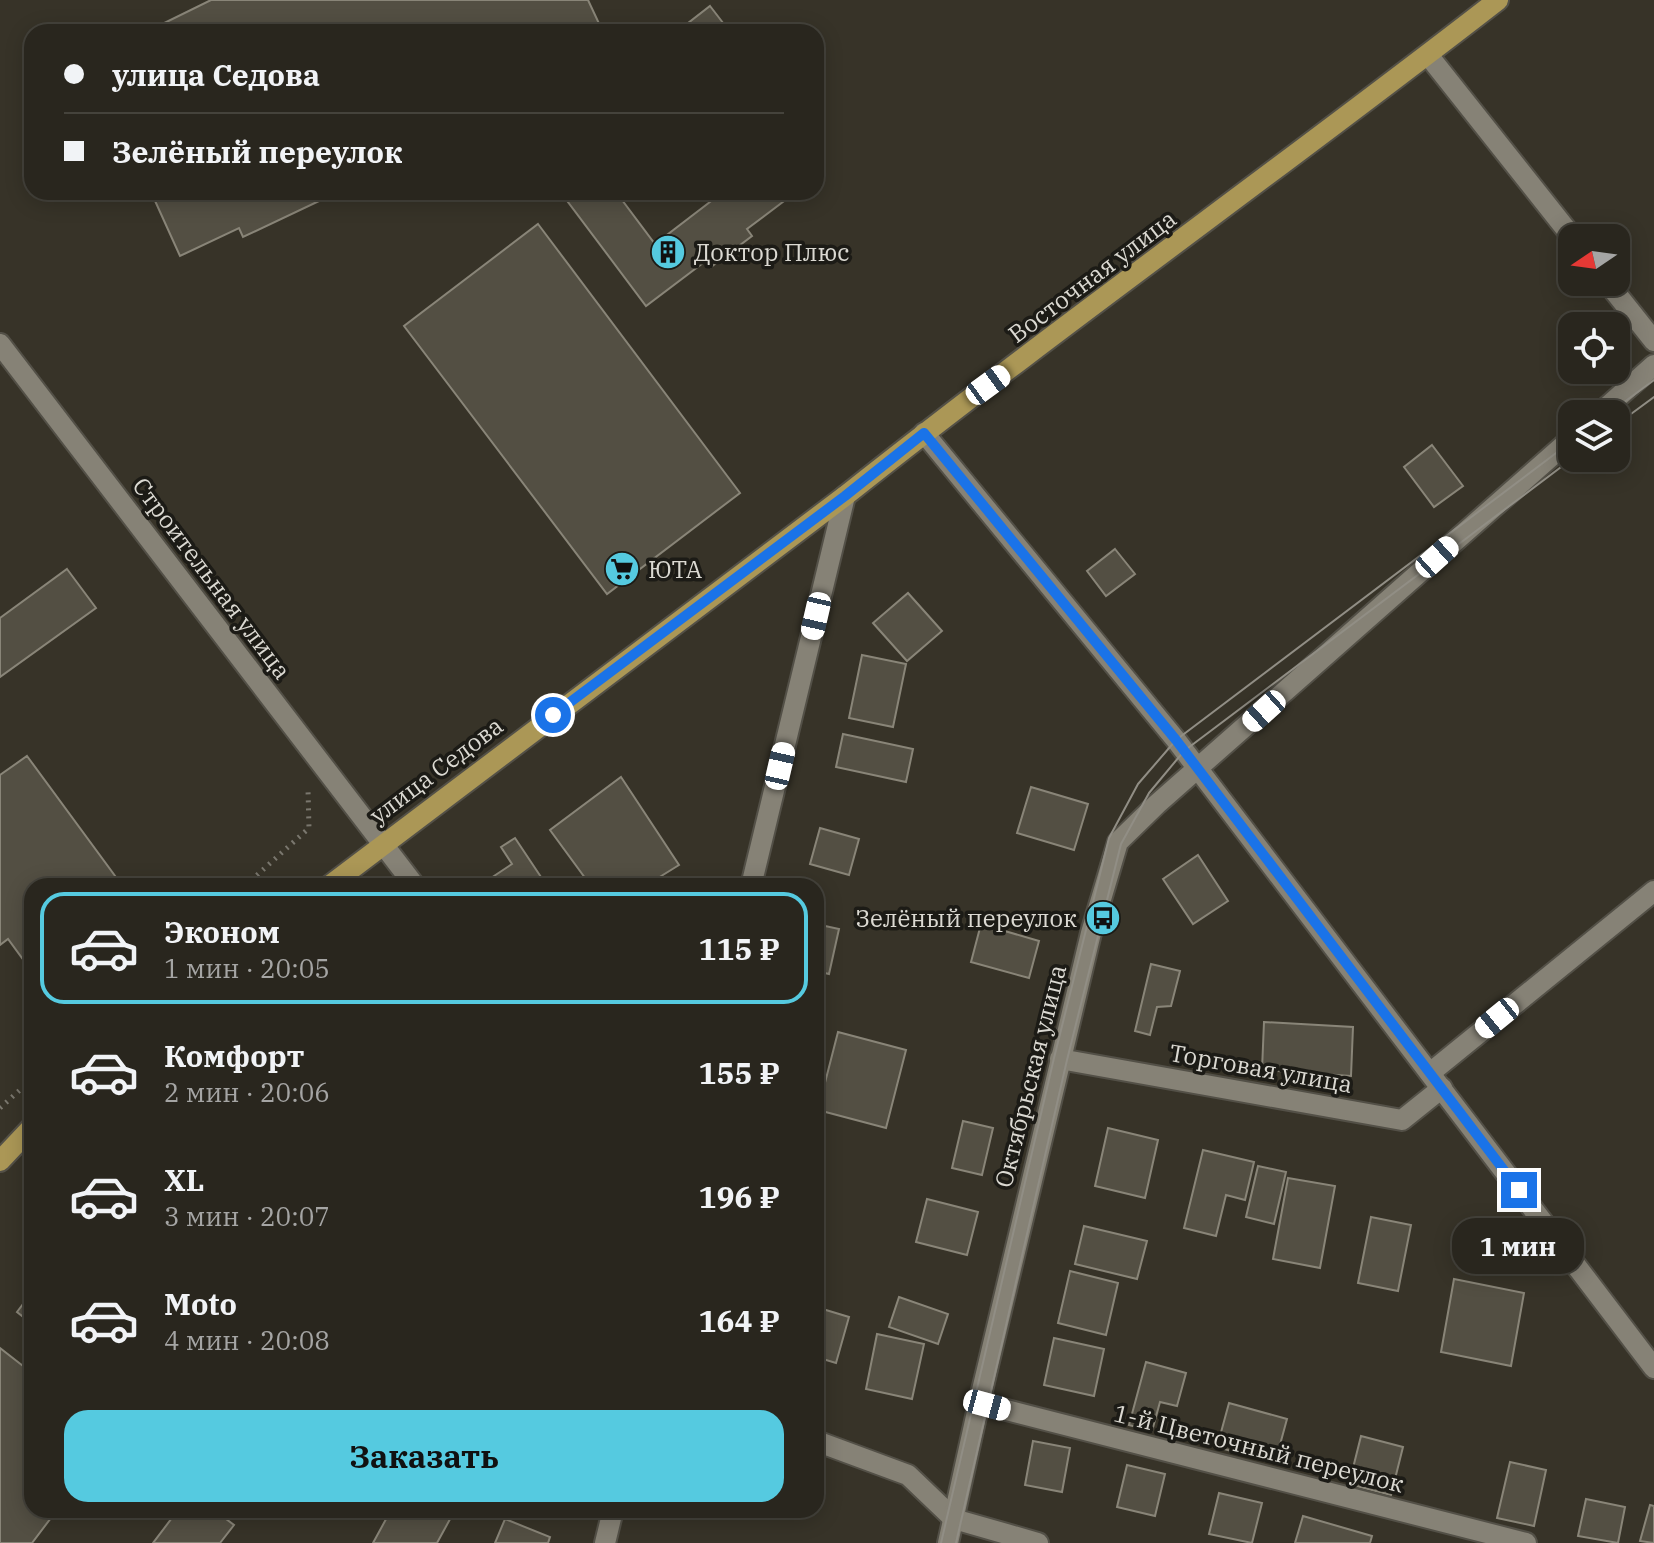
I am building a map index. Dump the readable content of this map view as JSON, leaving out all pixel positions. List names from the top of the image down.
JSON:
{
  "streets": {
    "main road": ["Восточная улица", "улица Седова"],
    "street": [
      "Строительная улица",
      "Торговая улица",
      "Октябрьская улица",
      "1-й Цветочный переулок"
    ]
  },
  "crossings": [
    ["Восточная улица", "улица Седова"],
    ["Строительная улица", "улица Седова"],
    ["Торговая улица", "Октябрьская улица"],
    ["Октябрьская улица", "1-й Цветочный переулок"]
  ],
  "places": {
    "building": ["Доктор Плюс"],
    "supermarket": ["ЮТА"],
    "bus stop": ["Зелёный переулок"]
  },
  "north": "left",
  "page": {
    "banner": ["улица Седова", "Зелёный переулок"],
    "list": [
      {
        "name": "Эконом",
        "note": "1 мин · 20:05",
        "value": "115 ₽"
      },
      {
        "name": "Комфорт",
        "note": "2 мин · 20:06",
        "value": "155 ₽"
      },
      {
        "name": "XL",
        "note": "3 мин · 20:07",
        "value": "196 ₽"
      },
      {
        "name": "Moto",
        "note": "4 мин · 20:08",
        "value": "164 ₽"
      }
    ],
    "bubble": "1 мин",
    "buttons": "Заказать"
  }
}
